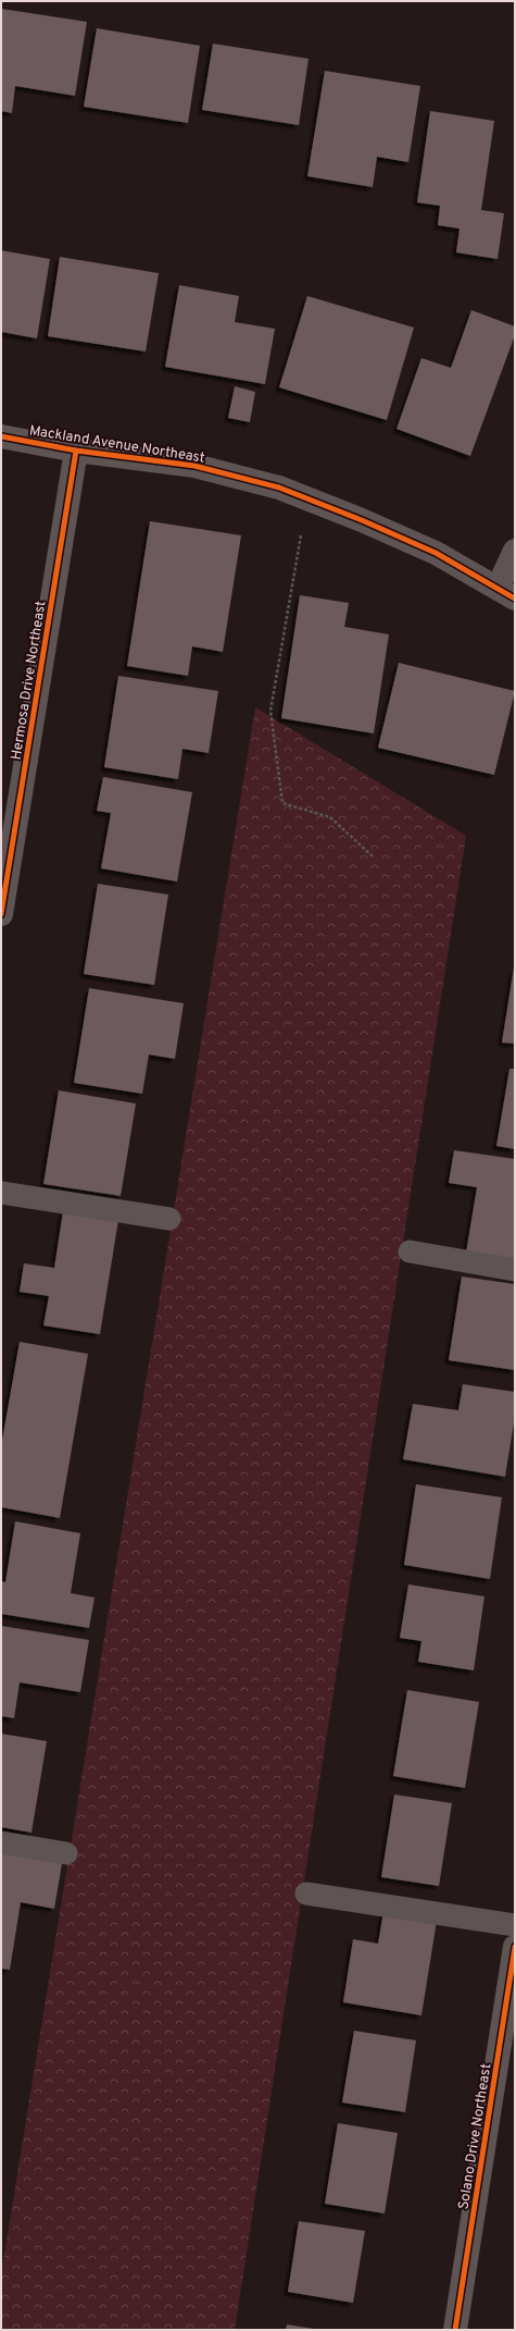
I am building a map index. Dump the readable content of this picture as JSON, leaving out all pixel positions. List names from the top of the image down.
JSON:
{
  "streets": {
    "street": ["Mackland Avenue Northeast", "Hermosa Drive Northeast", "Solano Drive Northeast"]
  },
  "crossings": [
    ["Mackland Avenue Northeast", "Hermosa Drive Northeast"]
  ]
}
